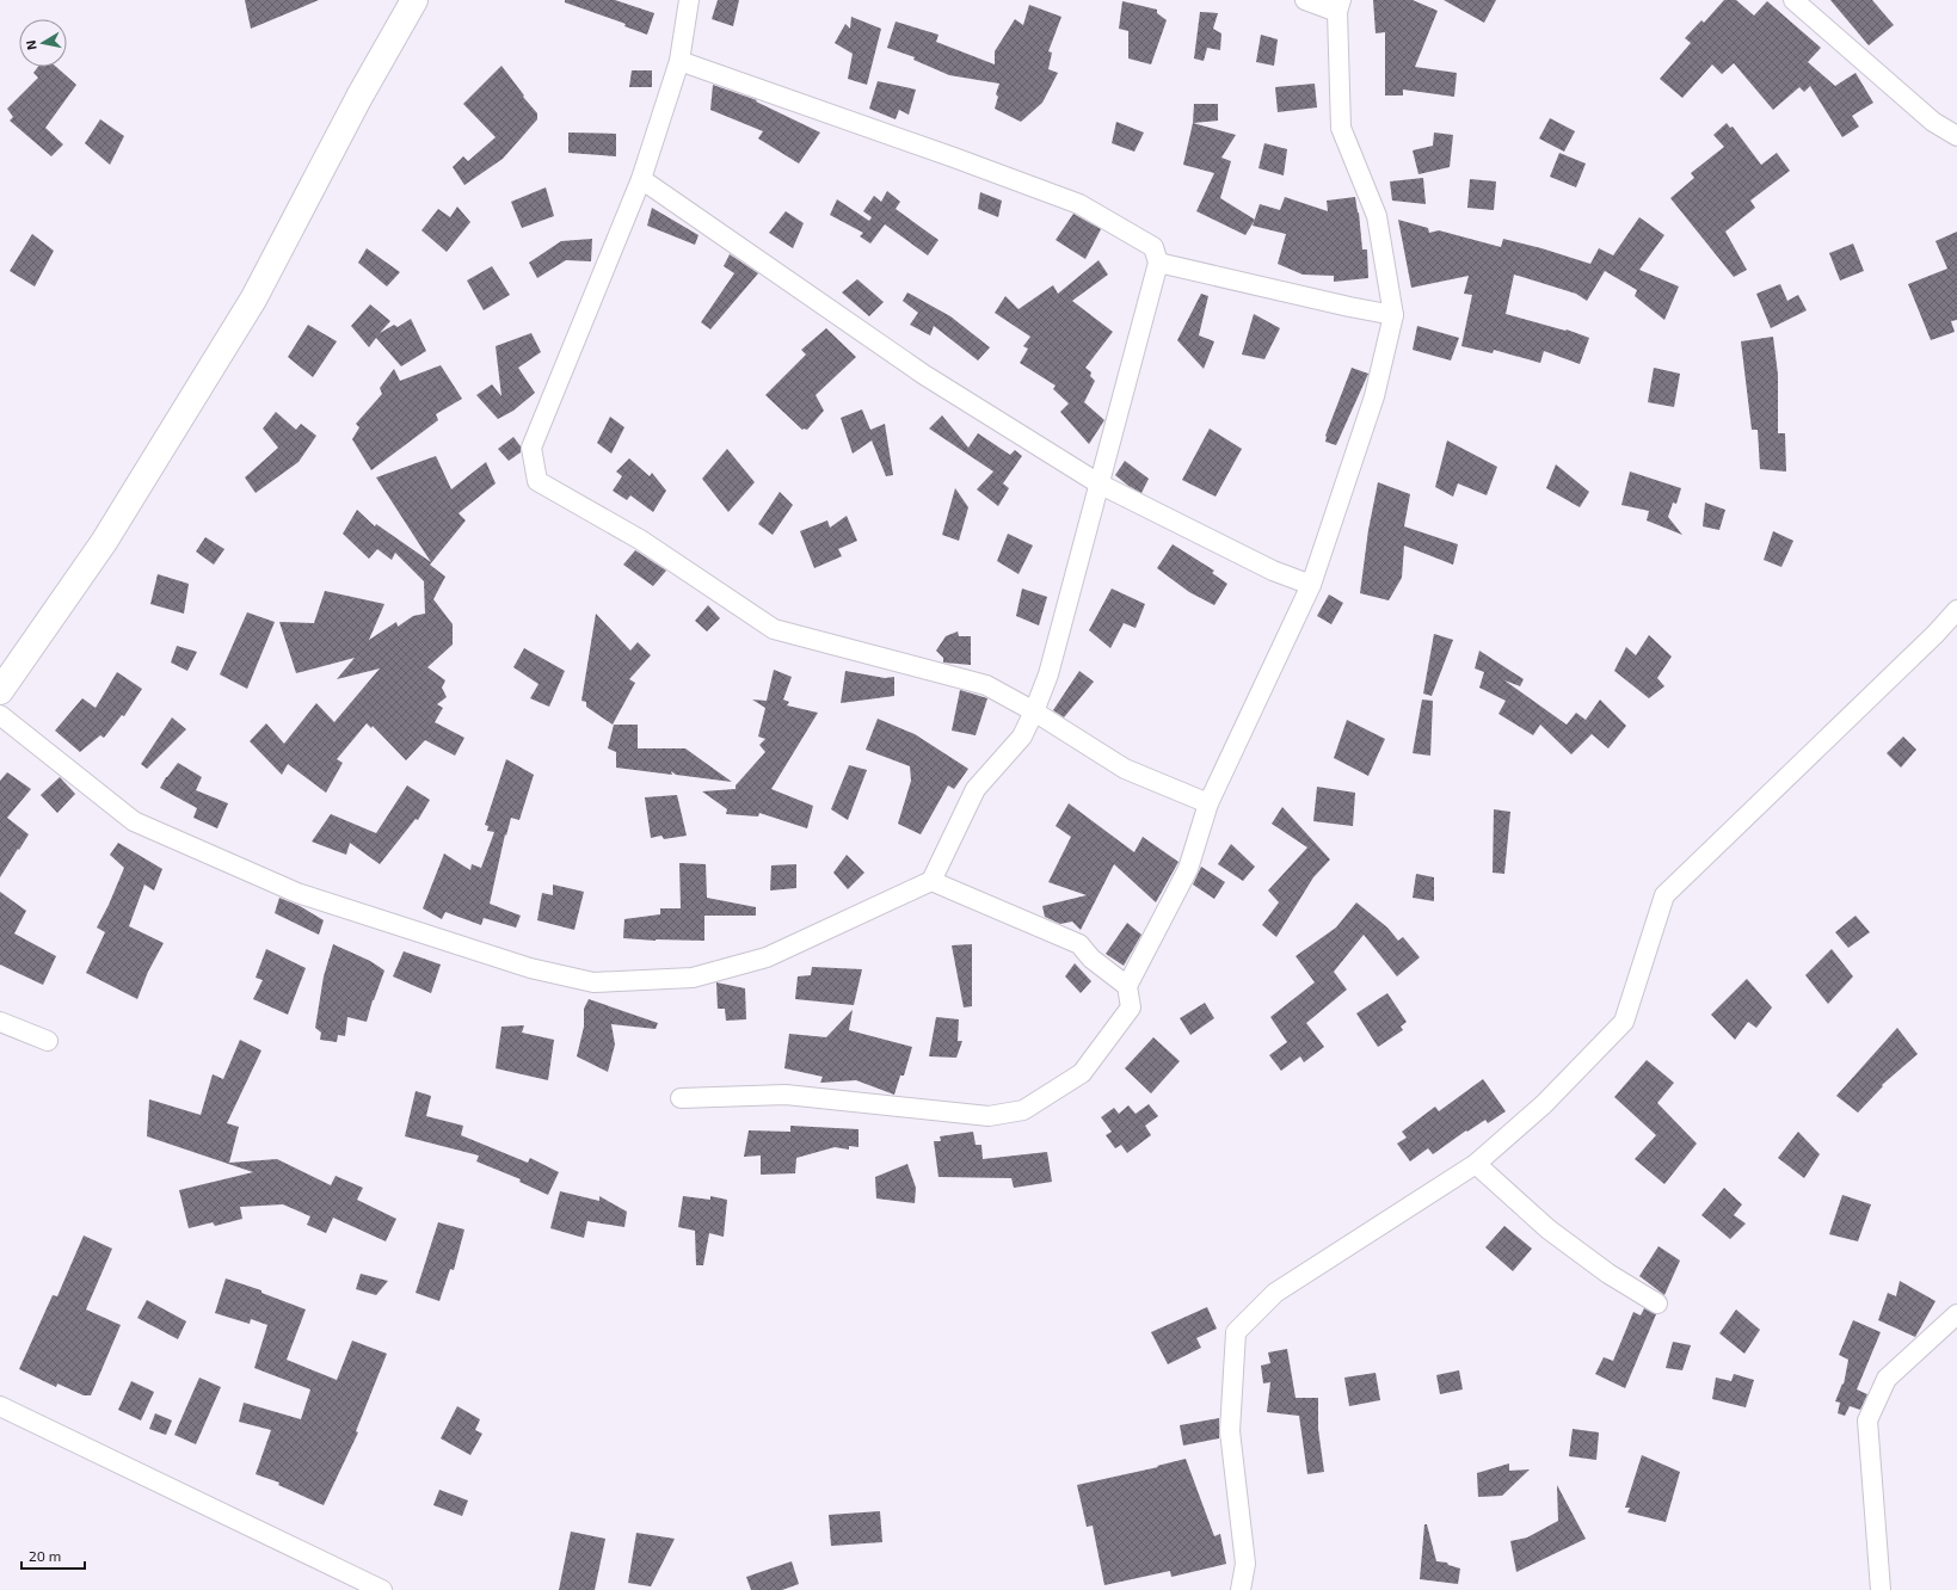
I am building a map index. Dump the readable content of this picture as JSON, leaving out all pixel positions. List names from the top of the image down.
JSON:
{
  "scale_bar": "20 m",
  "north": "left"
}
